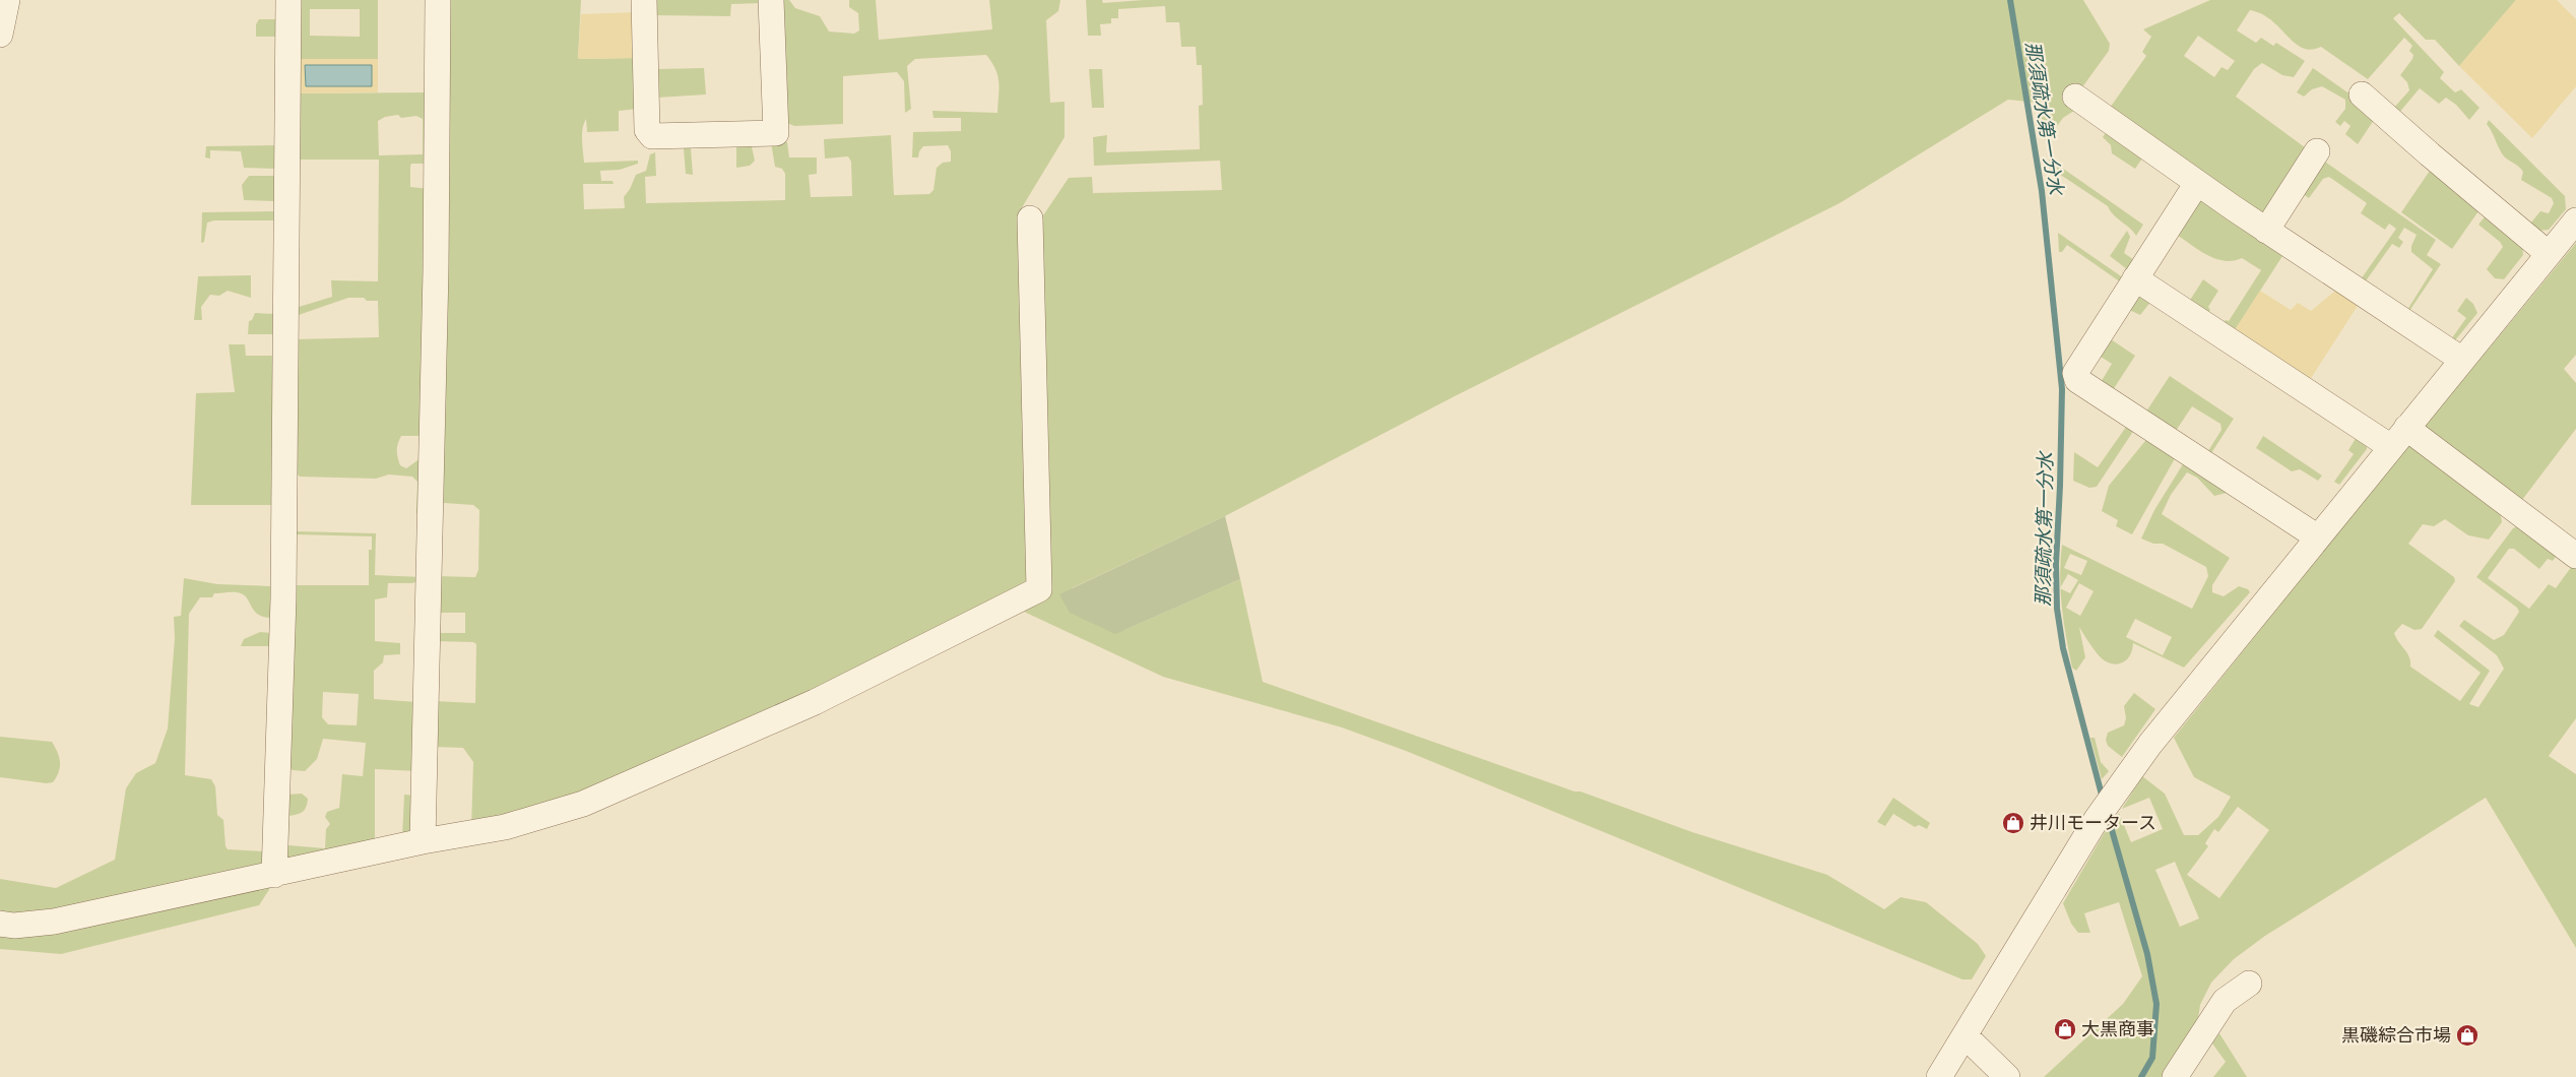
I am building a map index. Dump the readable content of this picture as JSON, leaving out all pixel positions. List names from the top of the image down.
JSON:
{
  "water": ["那須疏水第一分水"],
  "places": {
    "shop": ["井川モータース", "大黒商事", "黒磯綜合市場"]
  }
}
